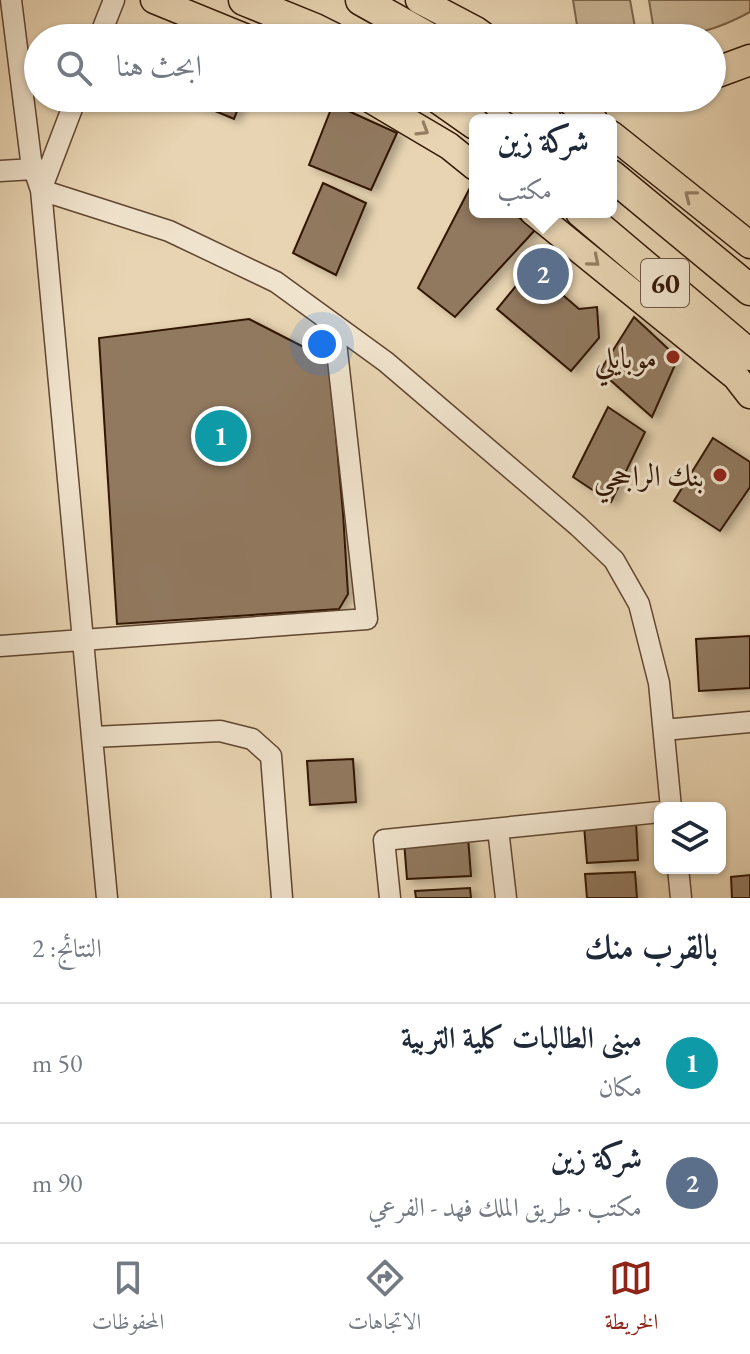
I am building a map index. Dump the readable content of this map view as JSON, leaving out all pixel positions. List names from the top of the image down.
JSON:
{
  "streets": {
    "highway": ["60"]
  },
  "places": ["موبايلي", "بنك الراجحي"],
  "page": {
    "search": "ابحث هنا",
    "popup": ["شركة زين", "مكتب"],
    "pins": ["2", "1"],
    "heading": ["بالقرب منك", "النتائج: 2"],
    "list": [
      {
        "mark": "1",
        "name": "مبنى الطالبات كلية التربية",
        "note": "مكان",
        "value": "50 m"
      },
      {
        "mark": "2",
        "name": "شركة زين",
        "note": "مكتب · طريق الملك فهد - الفرعي",
        "value": "90 m"
      }
    ],
    "nav": ["الخريطة", "الاتجاهات", "المحفوظات"]
  }
}
